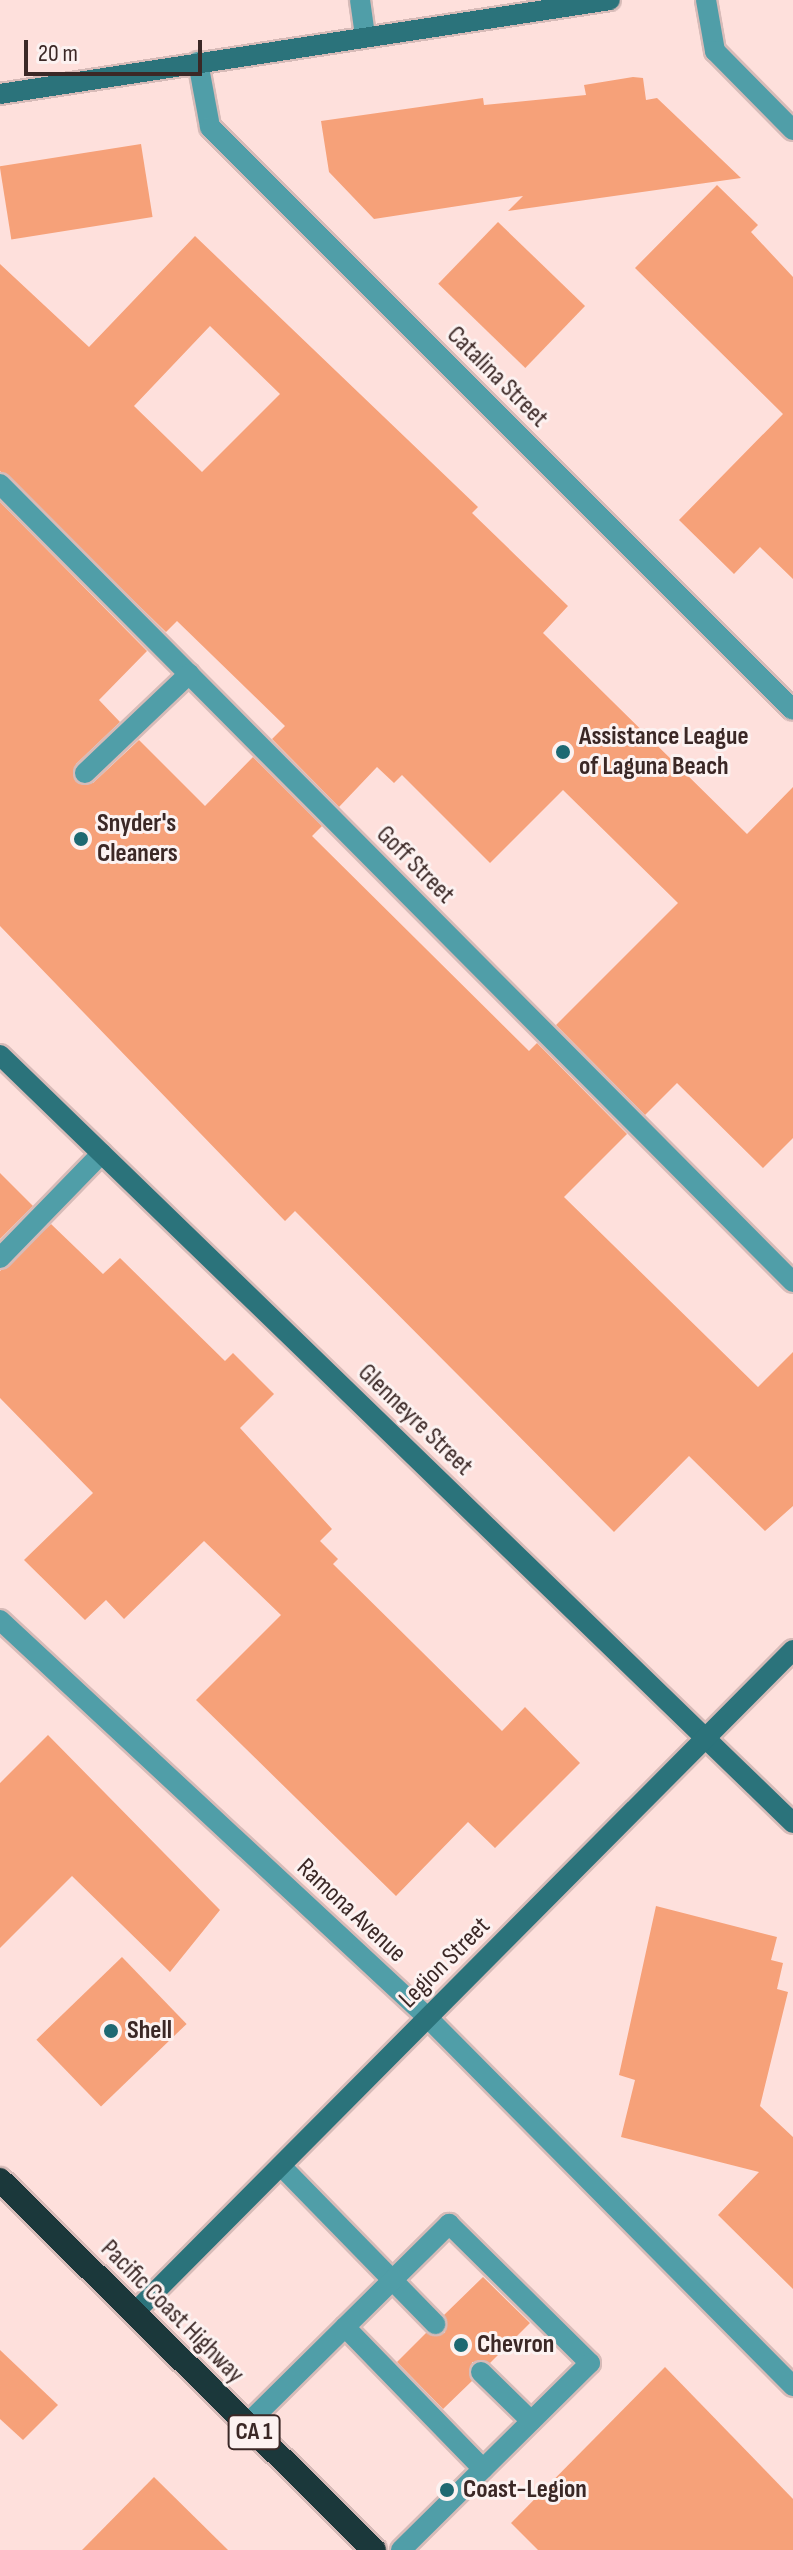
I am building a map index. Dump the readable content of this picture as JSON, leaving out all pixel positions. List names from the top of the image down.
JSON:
{
  "streets": {
    "highway": ["Pacific Coast Highway", "CA 1"],
    "main road": ["Glenneyre Street", "Legion Street"],
    "street": ["Catalina Street", "Goff Street", "Ramona Avenue"]
  },
  "crossings": [
    ["Glenneyre Street", "Legion Street"],
    ["Ramona Avenue", "Legion Street"],
    ["Legion Street", "Pacific Coast Highway"]
  ],
  "places": [
    "Assistance League of Laguna Beach",
    "Snyder's Cleaners",
    "Shell",
    "Chevron",
    "Coast-Legion"
  ],
  "scale_bar": "20 m"
}
